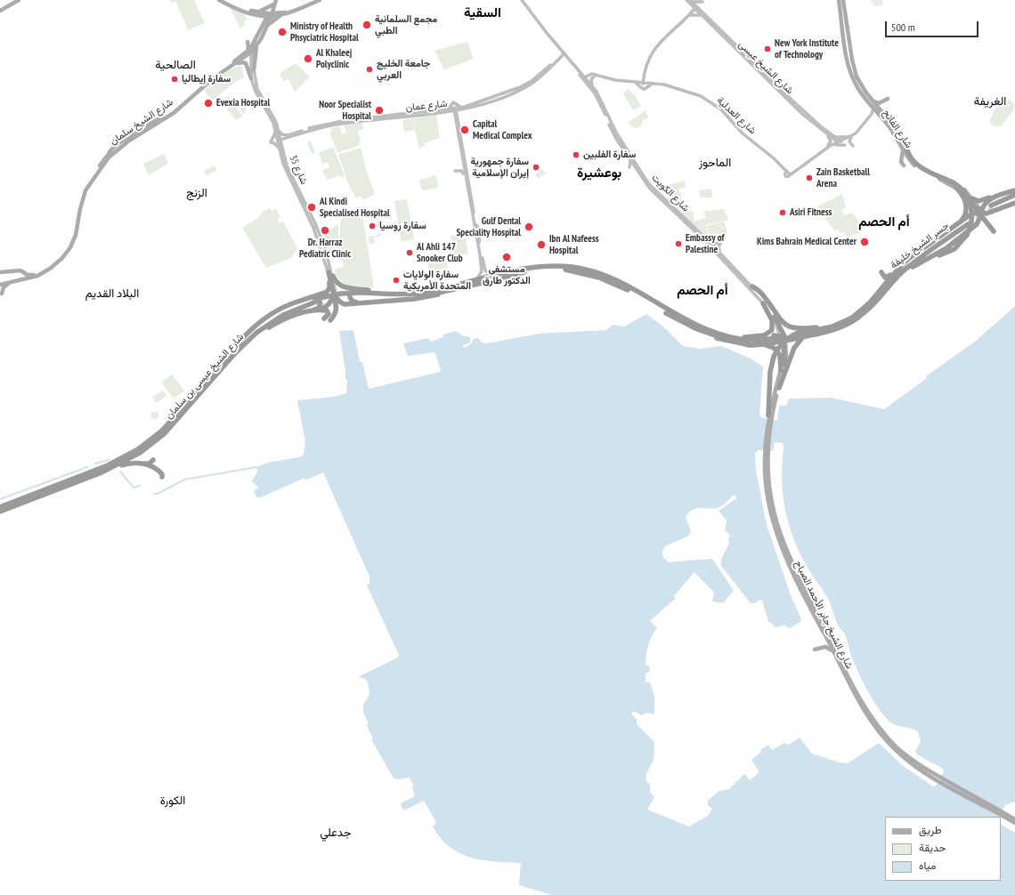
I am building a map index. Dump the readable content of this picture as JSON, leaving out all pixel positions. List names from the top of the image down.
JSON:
{
  "streets": {
    "highway": ["جسر الشيخ خليفة", "شارع الشيخ عيسى بن سلمان"],
    "main road": [
      "شارع الشيخ عيسى",
      "شارع عمان",
      "شارع العدلية",
      "شارع الشيخ سلمان",
      "شارع الفاتح",
      "شارع 35",
      "شارع الكويت",
      "شارع الشيخ جابر الأحمد الصباح"
    ]
  },
  "crossings": [
    ["شارع عمان", "شارع 35"],
    ["شارع عمان", "شارع الكويت"],
    ["شارع العدلية", "شارع الكويت"],
    ["شارع الشيخ سلمان", "شارع 35"],
    ["شارع الكويت", "شارع الشيخ عيسى بن سلمان"],
    ["شارع الكويت", "شارع الشيخ جابر الأحمد الصباح"],
    ["شارع الشيخ عيسى بن سلمان", "شارع الشيخ جابر الأحمد الصباح"]
  ],
  "districts": [
    "السقية",
    "الصالحية",
    "الغريفة",
    "الماحوز",
    "بوعشيرة",
    "الزنج",
    "أم الحصم",
    "أم الحصم",
    "البلاد القديم",
    "الكورة",
    "جدعلي"
  ],
  "places": [
    "مجمع السلمانية الطبي",
    "Ministry of Health Phsyciatric Hospital",
    "New York Institute of Technology",
    "Al Khaleej Polyclinic",
    "جامعة الخليج العربي",
    "سفارة إيطاليا",
    "Evexia Hospital",
    "Noor Specialist Hospital",
    "Capital Medical Complex",
    "سفارة الفلبين",
    "سفارة جمهورية إيران الإسلامية",
    "Zain Basketball Arena",
    "Al Kindi Specialised Hospital",
    "Asiri Fitness",
    "سفارة روسيا",
    "Gulf Dental Speciality Hospital",
    "Dr. Harraz Pediatric Clinic",
    "Kims Bahrain Medical Center",
    "Embassy of Palestine",
    "Ibn Al Nafeess Hospital",
    "Al Ahli 147 Snooker Club",
    "مستشفى الدكتور طارق",
    "سفارة الولايات المتحدة الأمريكية"
  ],
  "legend": ["طريق", "حديقة", "مياه"],
  "scale_bar": "500 m"
}
